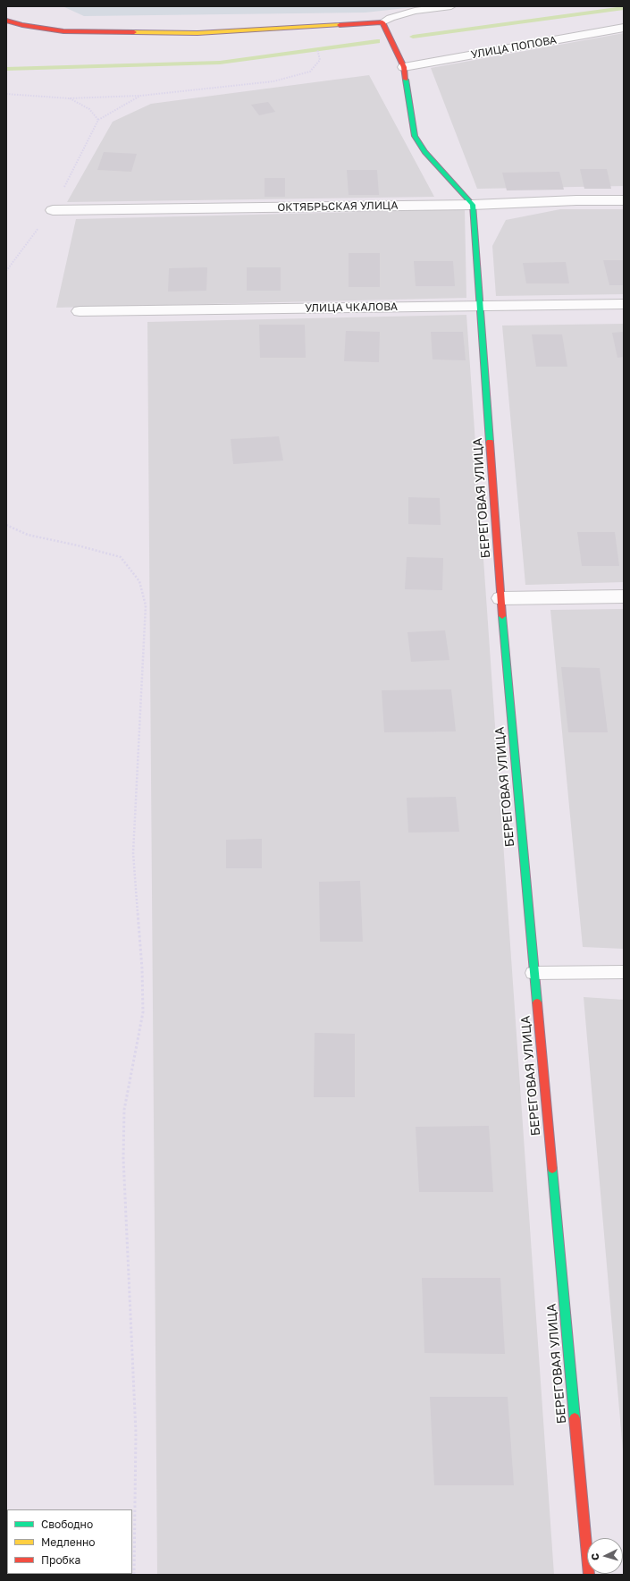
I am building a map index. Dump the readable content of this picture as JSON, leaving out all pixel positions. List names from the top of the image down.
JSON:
{
  "streets": {
    "street": [
      "УЛИЦА ПОПОВА",
      "ОКТЯБРЬСКАЯ УЛИЦА",
      "УЛИЦА ЧКАЛОВА",
      "БЕРЕГОВАЯ УЛИЦА"
    ]
  },
  "crossings": [
    ["ОКТЯБРЬСКАЯ УЛИЦА", "БЕРЕГОВАЯ УЛИЦА"],
    ["УЛИЦА ЧКАЛОВА", "БЕРЕГОВАЯ УЛИЦА"]
  ],
  "legend": ["Свободно", "Медленно", "Пробка"],
  "north": "left"
}
